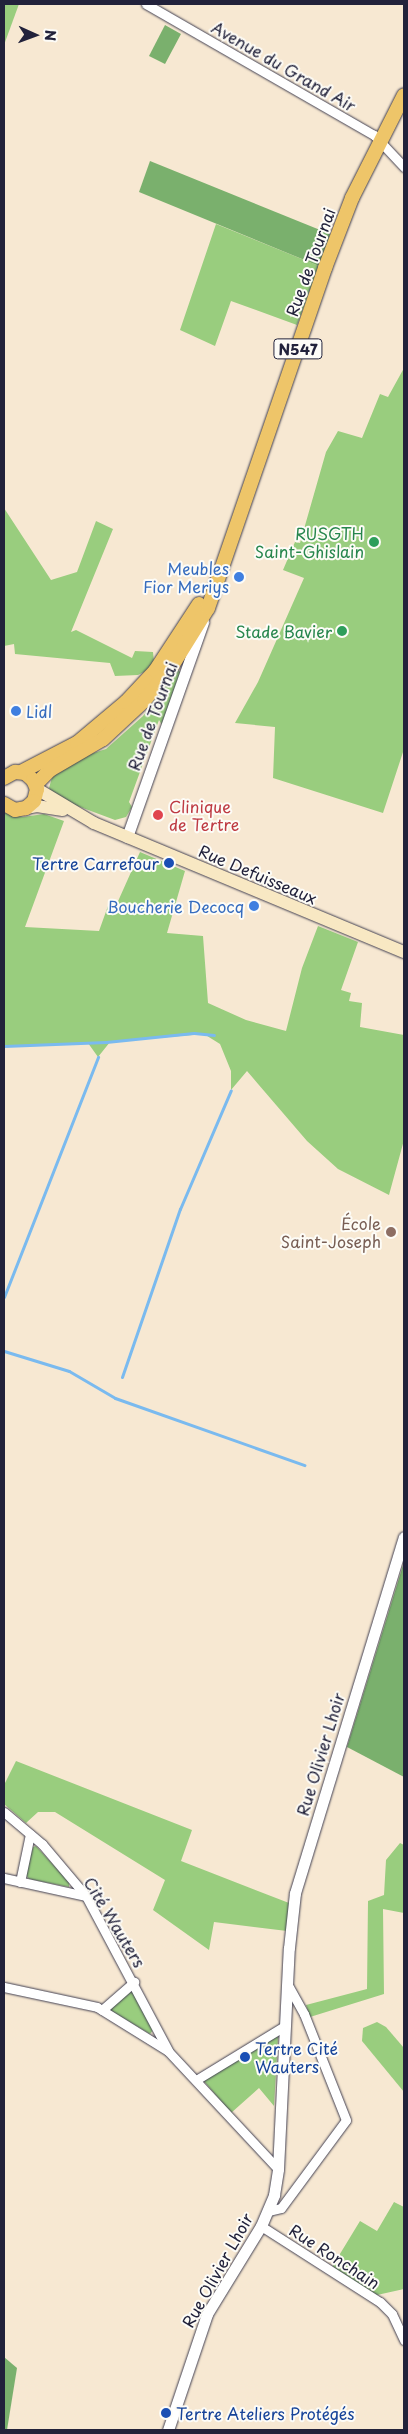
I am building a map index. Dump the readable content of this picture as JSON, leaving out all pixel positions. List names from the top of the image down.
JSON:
{
  "streets": {
    "main road": ["Rue de Tournai", "N547", "Rue Defuisseaux"],
    "street": [
      "Avenue du Grand Air",
      "Rue Olivier Lhoir",
      "Cité Wauters",
      "Rue Ronchain"
    ]
  },
  "crossings": [
    ["Avenue du Grand Air", "Rue de Tournai"],
    ["Rue de Tournai", "Rue Defuisseaux"],
    ["Rue Olivier Lhoir", "Cité Wauters"],
    ["Rue Olivier Lhoir", "Rue Ronchain"]
  ],
  "places": [
    "RUSGTH Saint-Ghislain",
    "Meubles Fior Meriys",
    "Stade Bavier",
    "Lidl",
    "Clinique de Tertre",
    "Tertre Carrefour",
    "Boucherie Decocq",
    "École Saint-Joseph",
    "Tertre Cité Wauters",
    "Tertre Ateliers Protégés"
  ],
  "north": "right"
}
